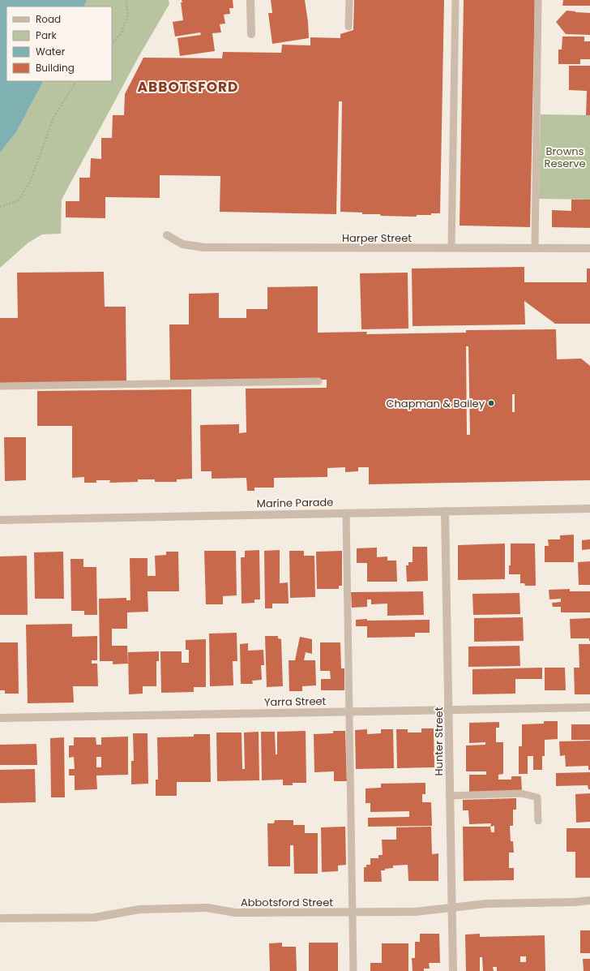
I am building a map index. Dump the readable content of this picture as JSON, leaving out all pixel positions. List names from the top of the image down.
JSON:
{
  "streets": {
    "street": [
      "Harper Street",
      "Marine Parade",
      "Yarra Street",
      "Hunter Street",
      "Abbotsford Street"
    ]
  },
  "crossings": [
    ["Marine Parade", "Hunter Street"],
    ["Yarra Street", "Hunter Street"],
    ["Hunter Street", "Abbotsford Street"]
  ],
  "districts": ["ABBOTSFORD"],
  "parks": ["Browns Reserve"],
  "places": ["Chapman & Bailey"],
  "legend": [
    "Road",
    "Park",
    "Water",
    "Building"
  ]
}
